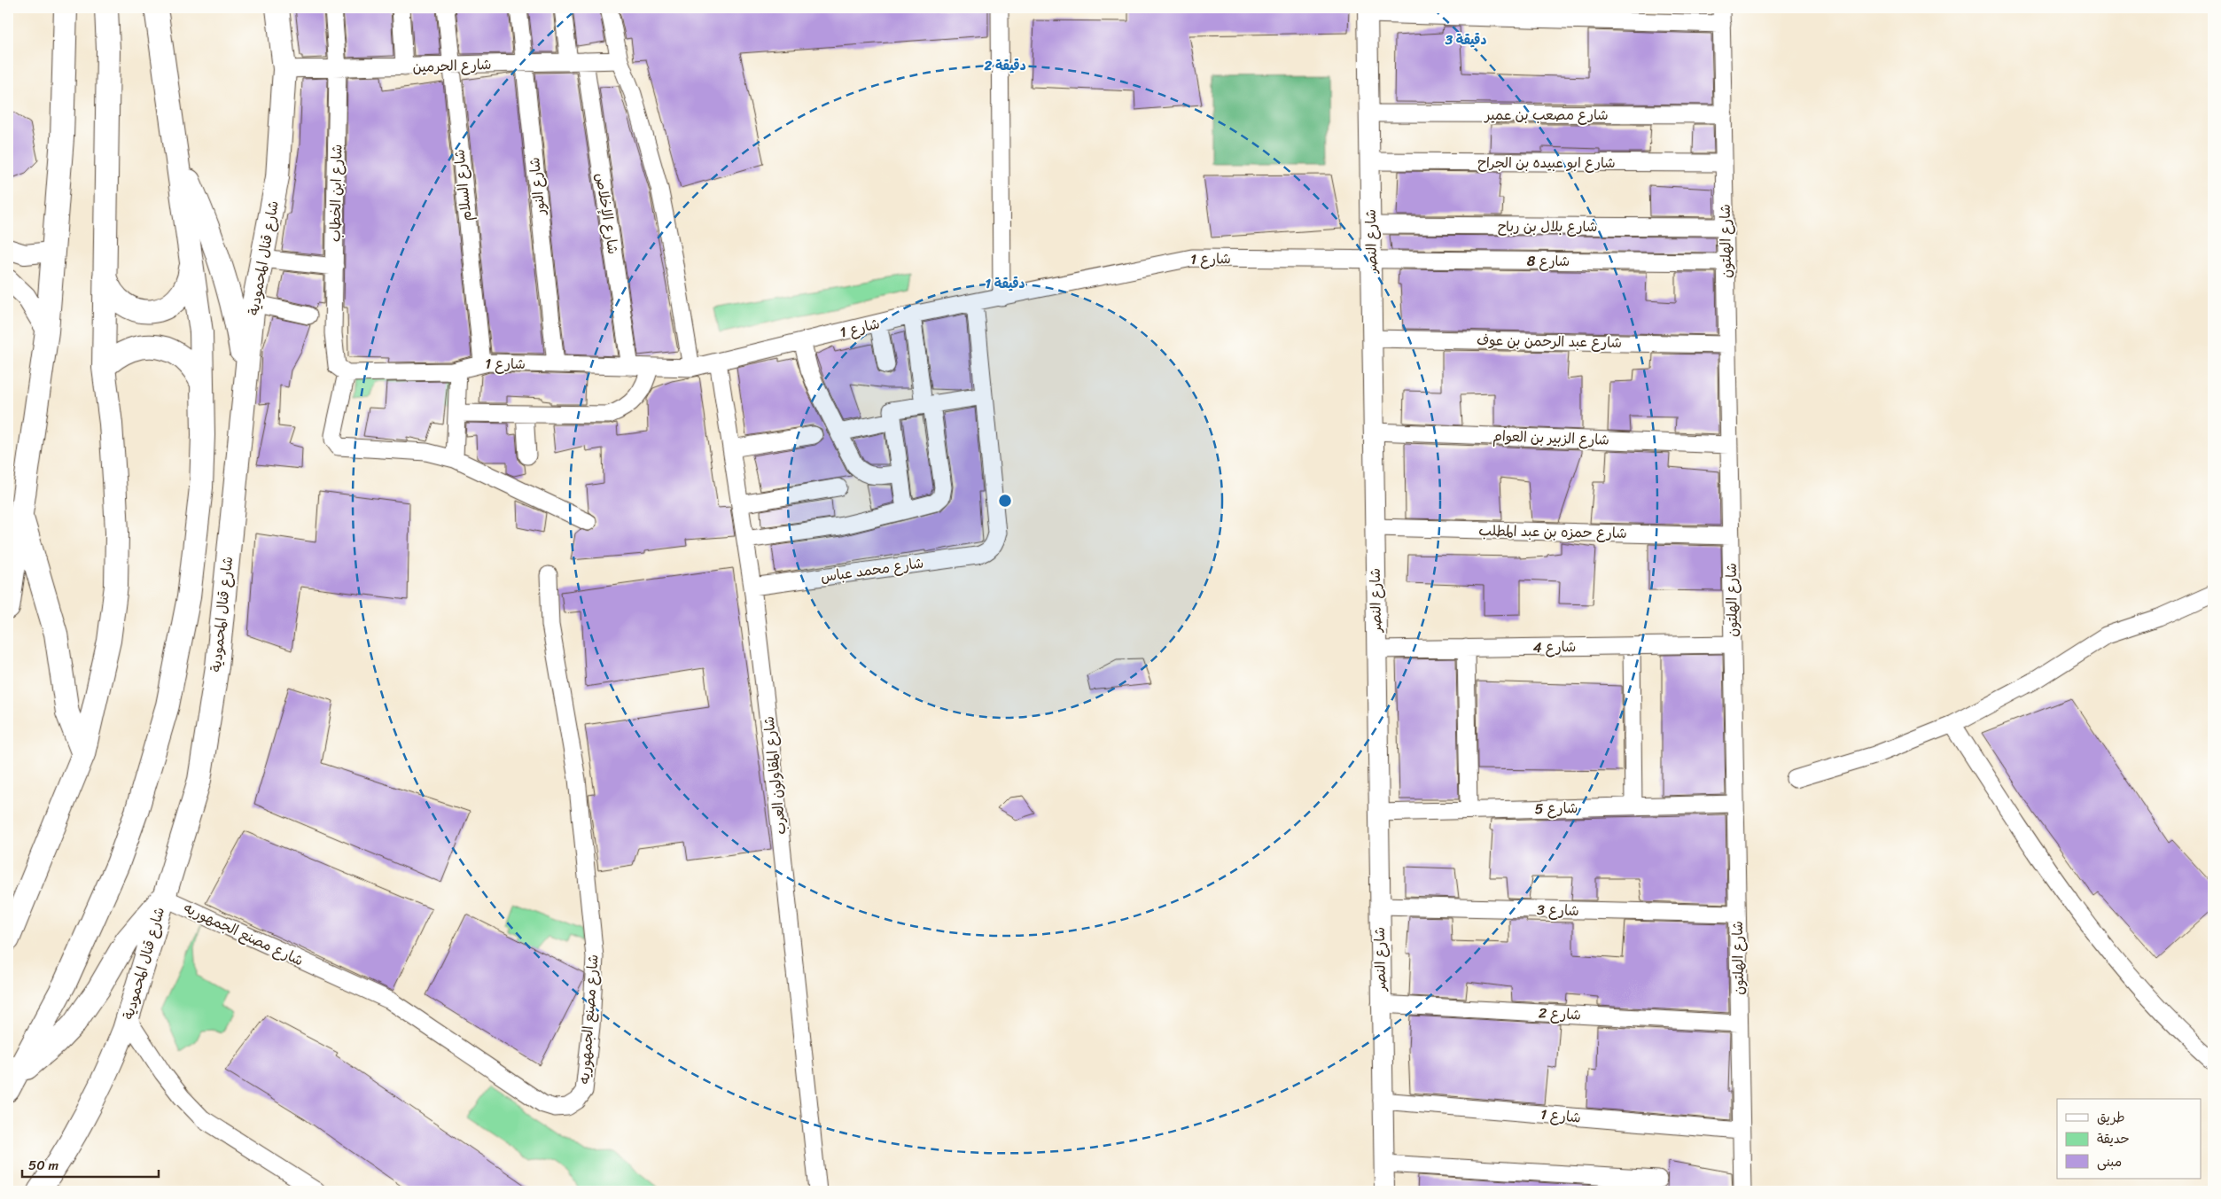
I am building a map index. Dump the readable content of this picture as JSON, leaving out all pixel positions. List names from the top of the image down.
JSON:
{
  "streets": {
    "main road": ["شارع قنال المحمودية"],
    "street": [
      "شارع الحرمين",
      "شارع مصعب بن عمير",
      "شارع ابو عبيده بن الجراح",
      "شارع السلام",
      "شارع النور",
      "شارع ابن الخطاب",
      "شارع الإخلاص",
      "شارع بلال بن رباح",
      "شارع النصر",
      "شارع الهلتون",
      "شارع 1",
      "شارع 8",
      "شارع عبد الرحمن بن عوف",
      "شارع الزبير بن العوام",
      "شارع حمزه بن عبد المطلب",
      "شارع محمد عباس",
      "شارع 4",
      "شارع المقاولون العرب",
      "شارع 5",
      "شارع 3",
      "شارع مصنع الجمهوريه",
      "شارع 2"
    ]
  },
  "crossings": [
    ["شارع الحرمين", "شارع السلام"],
    ["شارع الحرمين", "شارع النور"],
    ["شارع الحرمين", "شارع ابن الخطاب"],
    ["شارع الحرمين", "شارع الإخلاص"],
    ["شارع الحرمين", "شارع قنال المحمودية"],
    ["شارع مصعب بن عمير", "شارع النصر"],
    ["شارع مصعب بن عمير", "شارع الهلتون"],
    ["شارع ابو عبيده بن الجراح", "شارع النصر"],
    ["شارع ابو عبيده بن الجراح", "شارع الهلتون"],
    ["شارع السلام", "شارع 1"],
    ["شارع النور", "شارع 1"],
    ["شارع ابن الخطاب", "شارع 1"],
    ["شارع الإخلاص", "شارع 1"],
    ["شارع بلال بن رباح", "شارع النصر"],
    ["شارع بلال بن رباح", "شارع الهلتون"],
    ["شارع النصر", "شارع 1"],
    ["شارع النصر", "شارع 8"],
    ["شارع النصر", "شارع عبد الرحمن بن عوف"],
    ["شارع النصر", "شارع الزبير بن العوام"],
    ["شارع النصر", "شارع حمزه بن عبد المطلب"],
    ["شارع النصر", "شارع 4"],
    ["شارع النصر", "شارع 5"],
    ["شارع النصر", "شارع 3"],
    ["شارع النصر", "شارع 2"],
    ["شارع الهلتون", "شارع 1"],
    ["شارع الهلتون", "شارع 8"],
    ["شارع الهلتون", "شارع عبد الرحمن بن عوف"],
    ["شارع الهلتون", "شارع الزبير بن العوام"],
    ["شارع الهلتون", "شارع حمزه بن عبد المطلب"],
    ["شارع الهلتون", "شارع 4"],
    ["شارع الهلتون", "شارع 5"],
    ["شارع الهلتون", "شارع 3"],
    ["شارع الهلتون", "شارع 2"],
    ["شارع قنال المحمودية", "شارع مصنع الجمهوريه"],
    ["شارع 1", "شارع 8"],
    ["شارع 1", "شارع المقاولون العرب"],
    ["شارع محمد عباس", "شارع المقاولون العرب"]
  ],
  "legend": ["طريق", "حديقة", "مبنى"],
  "scale_bar": "50 m",
  "rings": ["3 دقيقة", "2 دقيقة", "1 دقيقة"]
}
